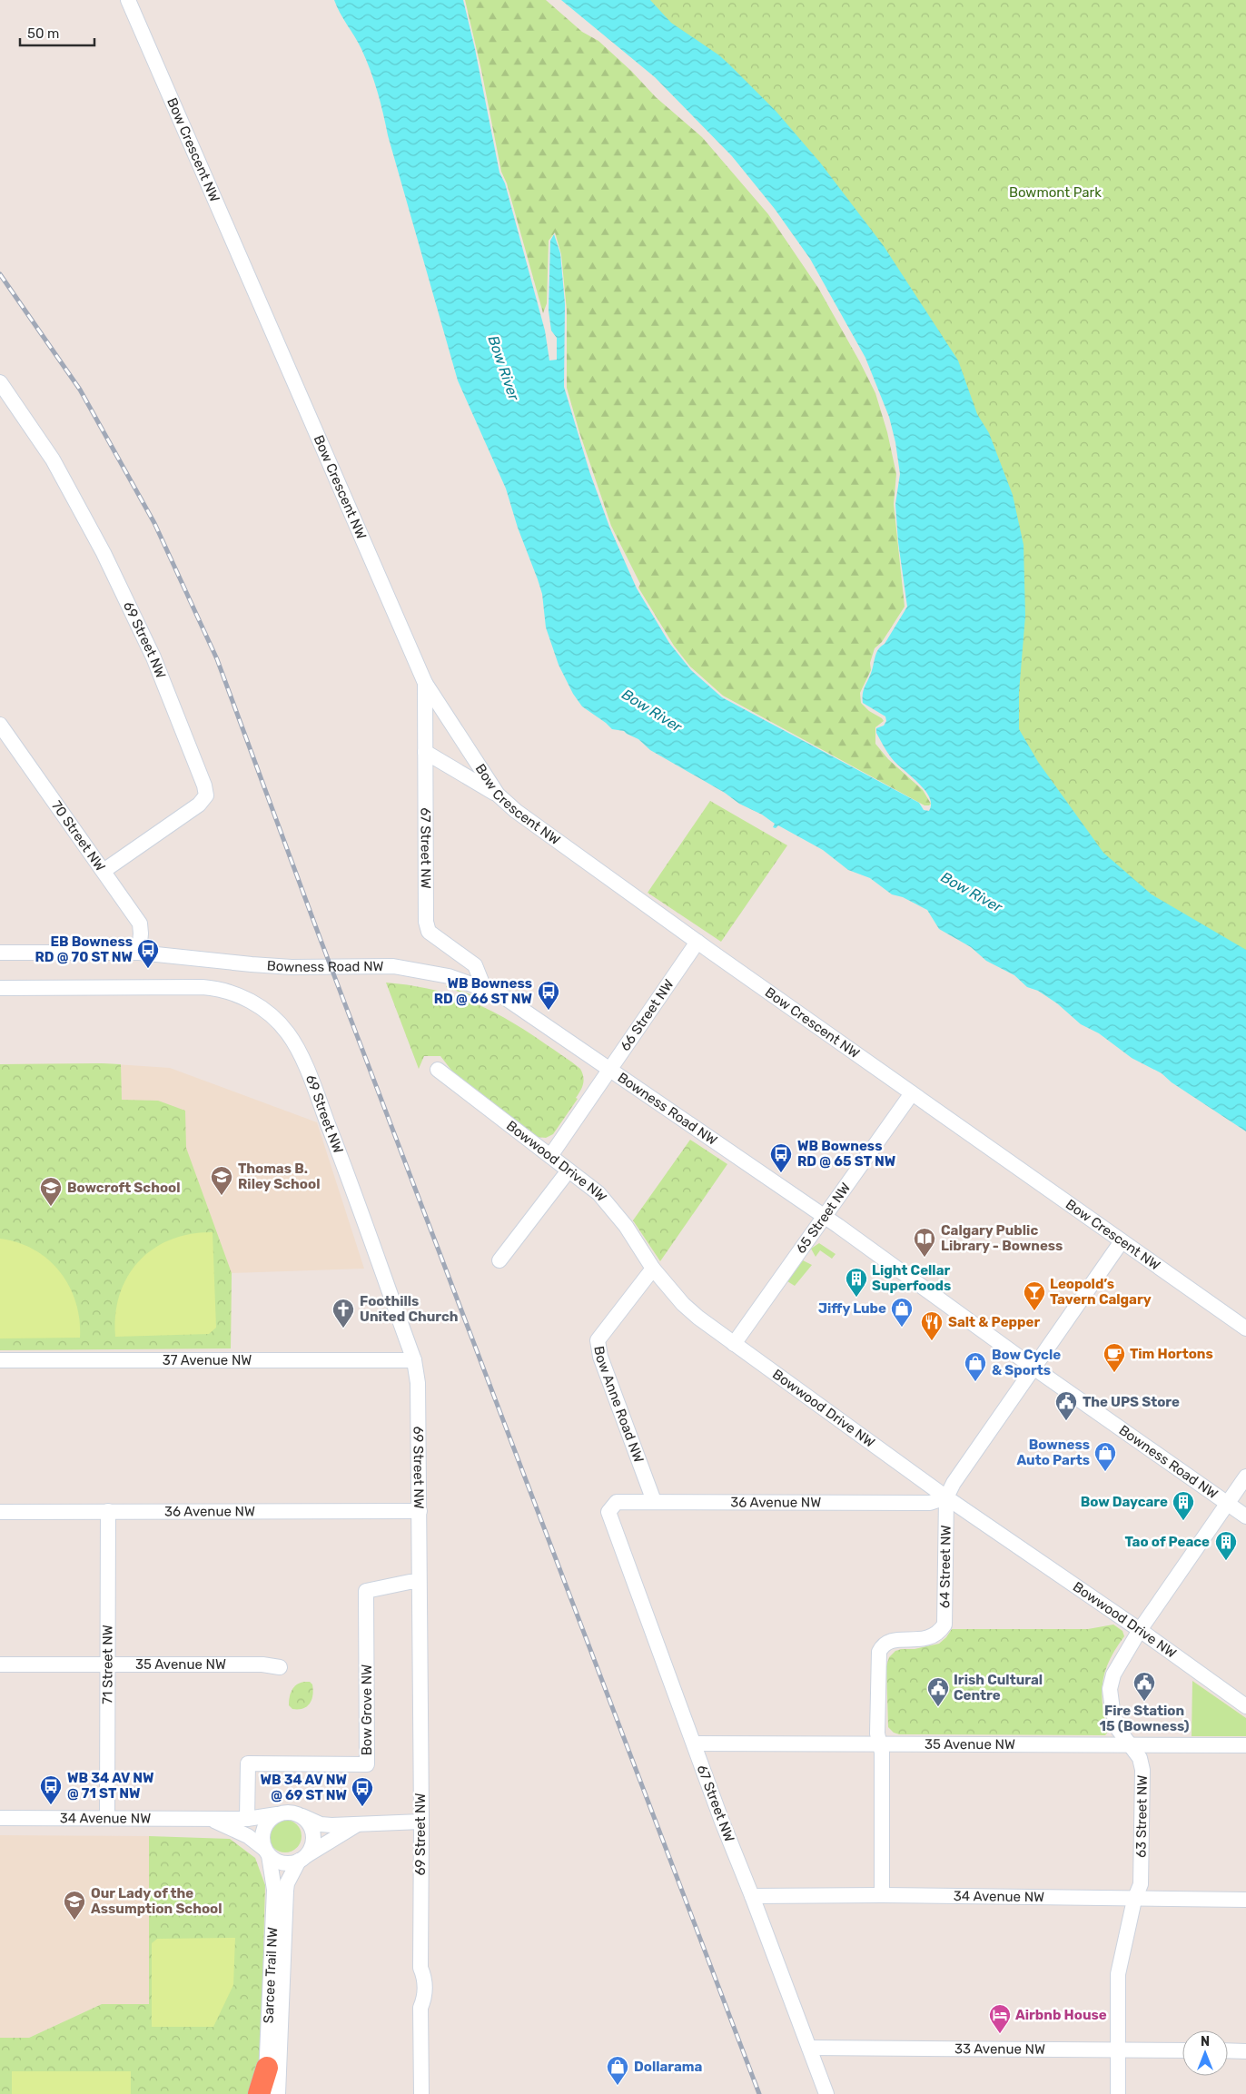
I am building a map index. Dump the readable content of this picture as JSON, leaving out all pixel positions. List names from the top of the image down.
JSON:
{
  "streets": {
    "street": [
      "Bow Crescent NW",
      "69 Street NW",
      "70 Street NW",
      "67 Street NW",
      "Bowness Road NW",
      "66 Street NW",
      "Bowwood Drive NW",
      "65 Street NW",
      "37 Avenue NW",
      "Bow Anne Road NW",
      "36 Avenue NW",
      "64 Street NW",
      "71 Street NW",
      "35 Avenue NW",
      "Bow Grove NW",
      "63 Street NW",
      "34 Avenue NW",
      "Sarcee Trail NW",
      "33 Avenue NW"
    ]
  },
  "crossings": [
    ["Bow Crescent NW", "67 Street NW"],
    ["Bow Crescent NW", "66 Street NW"],
    ["Bow Crescent NW", "65 Street NW"],
    ["Bow Crescent NW", "64 Street NW"],
    ["69 Street NW", "70 Street NW"],
    ["69 Street NW", "37 Avenue NW"],
    ["69 Street NW", "36 Avenue NW"],
    ["69 Street NW", "Bow Grove NW"],
    ["70 Street NW", "Bowness Road NW"],
    ["67 Street NW", "Bowness Road NW"],
    ["67 Street NW", "36 Avenue NW"],
    ["67 Street NW", "35 Avenue NW"],
    ["67 Street NW", "34 Avenue NW"],
    ["67 Street NW", "33 Avenue NW"],
    ["Bowness Road NW", "66 Street NW"],
    ["Bowness Road NW", "65 Street NW"],
    ["Bowness Road NW", "64 Street NW"],
    ["Bowness Road NW", "63 Street NW"],
    ["66 Street NW", "Bowwood Drive NW"],
    ["Bowwood Drive NW", "65 Street NW"],
    ["Bowwood Drive NW", "Bow Anne Road NW"],
    ["Bowwood Drive NW", "36 Avenue NW"],
    ["Bowwood Drive NW", "64 Street NW"],
    ["Bowwood Drive NW", "63 Street NW"],
    ["Bow Anne Road NW", "36 Avenue NW"],
    ["36 Avenue NW", "64 Street NW"],
    ["36 Avenue NW", "71 Street NW"],
    ["64 Street NW", "35 Avenue NW"],
    ["64 Street NW", "34 Avenue NW"],
    ["71 Street NW", "35 Avenue NW"],
    ["71 Street NW", "34 Avenue NW"],
    ["35 Avenue NW", "63 Street NW"],
    ["Bow Grove NW", "34 Avenue NW"],
    ["63 Street NW", "34 Avenue NW"],
    ["63 Street NW", "33 Avenue NW"],
    ["34 Avenue NW", "Sarcee Trail NW"]
  ],
  "water": ["Bow River"],
  "parks": ["Bowmont Park"],
  "places": {
    "bus stop": [
      "EB Bowness RD @ 70 ST NW",
      "WB Bowness RD @ 66 ST NW",
      "WB Bowness RD @ 65 ST NW",
      "WB 34 AV NW @ 71 ST NW",
      "WB 34 AV NW @ 69 ST NW"
    ],
    "school or university": ["Thomas B. Riley School", "Bowcroft School", "Our Lady of the Assumption School"],
    "library": ["Calgary Public Library - Bowness"],
    "building": ["Light Cellar Superfoods", "Bow Daycare", "Tao of Peace"],
    "bar": ["Leopold’s Tavern Calgary"],
    "shop": [
      "Jiffy Lube",
      "Bow Cycle & Sports",
      "Bowness Auto Parts",
      "Dollarama"
    ],
    "church": ["Foothills United Church"],
    "restaurant": ["Salt & Pepper"],
    "cafe": ["Tim Hortons"],
    "public building": ["The UPS Store", "Fire Station 15 (Bowness)", "Irish Cultural Centre"],
    "hotel": ["Airbnb House"]
  },
  "scale_bar": "50 m",
  "north": "top"
}
